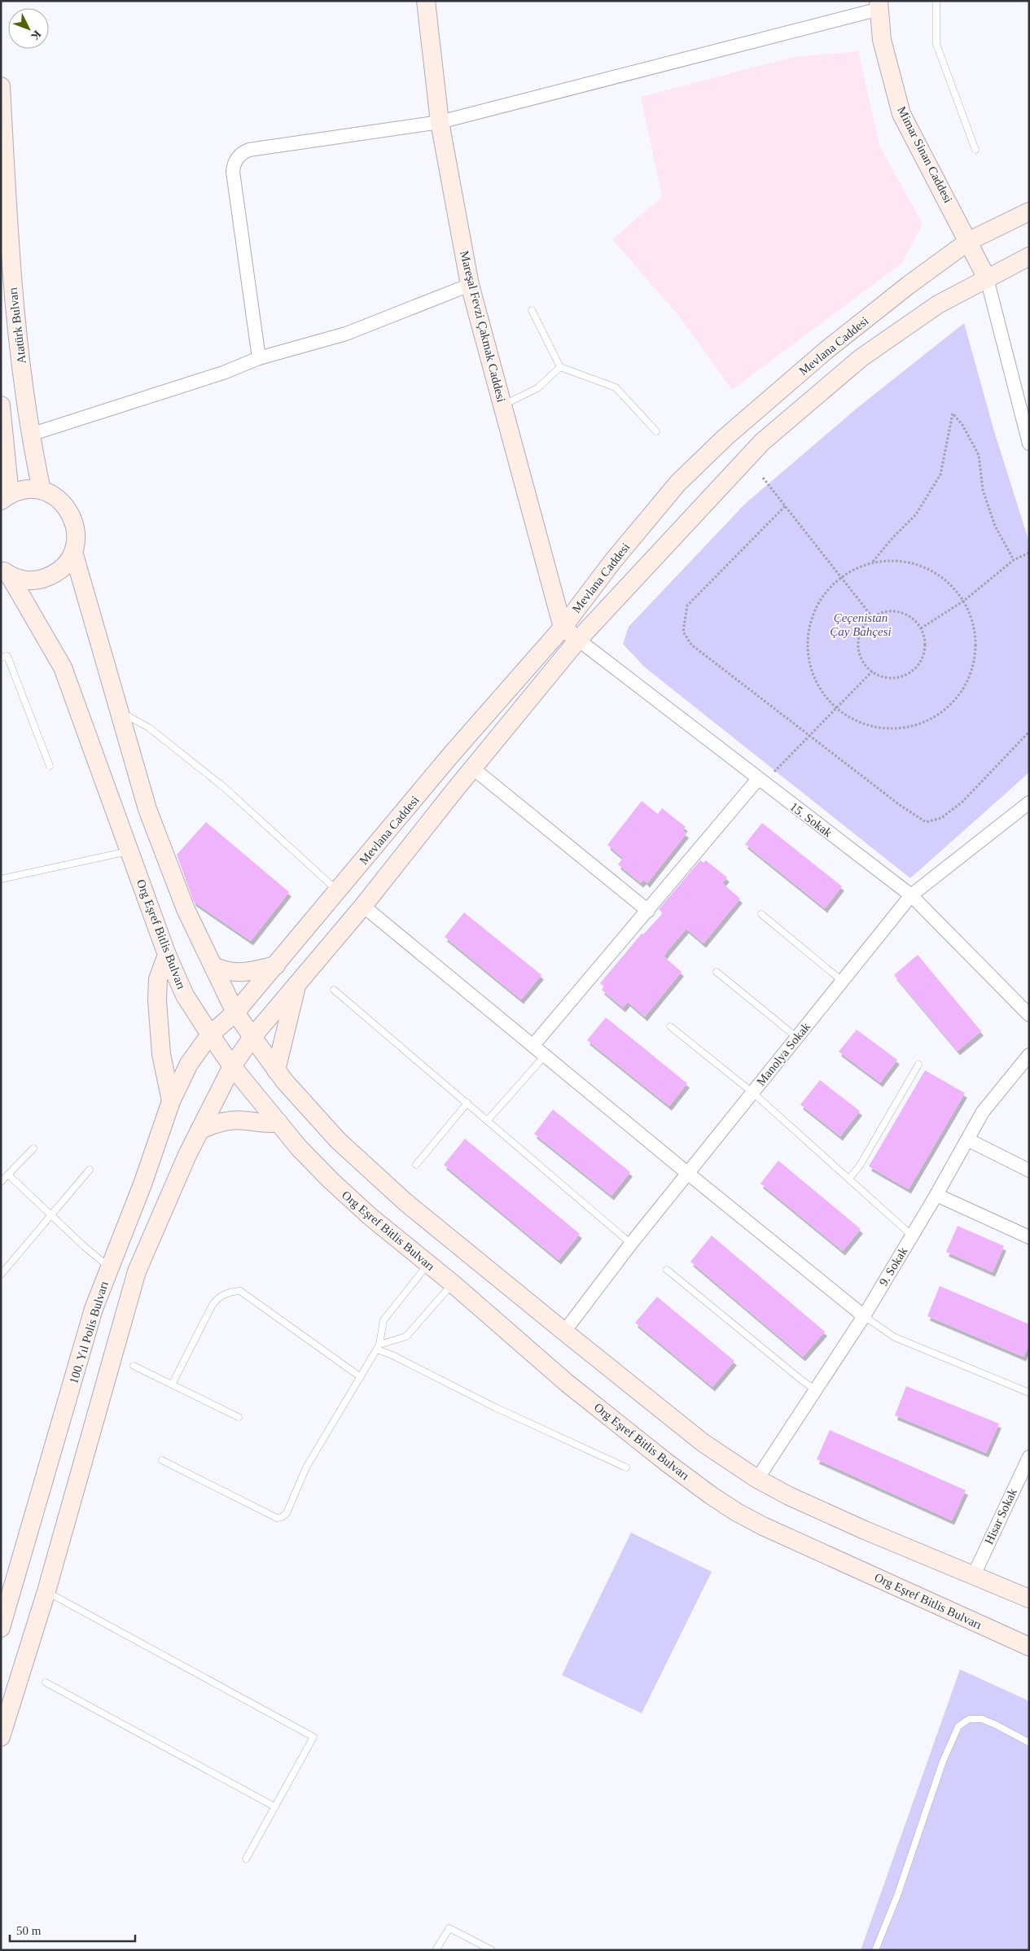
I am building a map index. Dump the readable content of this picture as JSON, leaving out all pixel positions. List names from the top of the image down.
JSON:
{
  "streets": {
    "main road": [
      "Mimar Sinan Caddesi",
      "Atatürk Bulvarı",
      "Mareşal Fevzi Çakmak Caddesi",
      "Mevlana Caddesi",
      "Org Eşref Bitlis Bulvarı",
      "100. Yıl Polis Bulvarı"
    ],
    "street": [
      "15. Sokak",
      "Manolya Sokak",
      "9. Sokak",
      "Hisar Sokak"
    ]
  },
  "crossings": [
    ["Mimar Sinan Caddesi", "Mevlana Caddesi"],
    ["Mareşal Fevzi Çakmak Caddesi", "Mevlana Caddesi"],
    ["Mevlana Caddesi", "15. Sokak"],
    ["Mevlana Caddesi", "Org Eşref Bitlis Bulvarı"],
    ["Mevlana Caddesi", "100. Yıl Polis Bulvarı"],
    ["15. Sokak", "Manolya Sokak"],
    ["Org Eşref Bitlis Bulvarı", "100. Yıl Polis Bulvarı"]
  ],
  "parks": ["Çeçenistan Çay Bahçesi"],
  "scale_bar": "50 m",
  "north": "bottom right"
}
